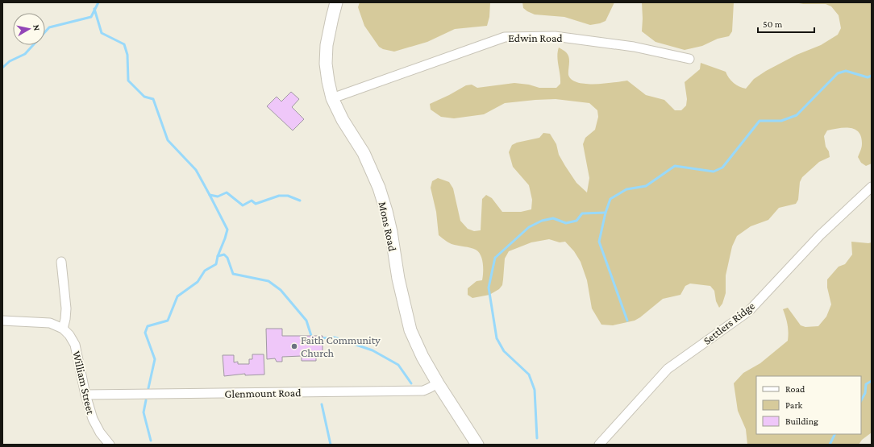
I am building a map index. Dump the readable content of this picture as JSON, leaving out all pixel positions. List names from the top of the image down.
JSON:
{
  "streets": {
    "main road": ["Mons Road"],
    "street": [
      "Edwin Road",
      "Settlers Ridge",
      "William Street",
      "Glenmount Road"
    ]
  },
  "crossings": [
    ["Edwin Road", "Mons Road"],
    ["Mons Road", "Glenmount Road"],
    ["William Street", "Glenmount Road"]
  ],
  "places": ["Faith Community Church"],
  "legend": ["Road", "Park", "Building"],
  "scale_bar": "50 m",
  "north": "right"
}
